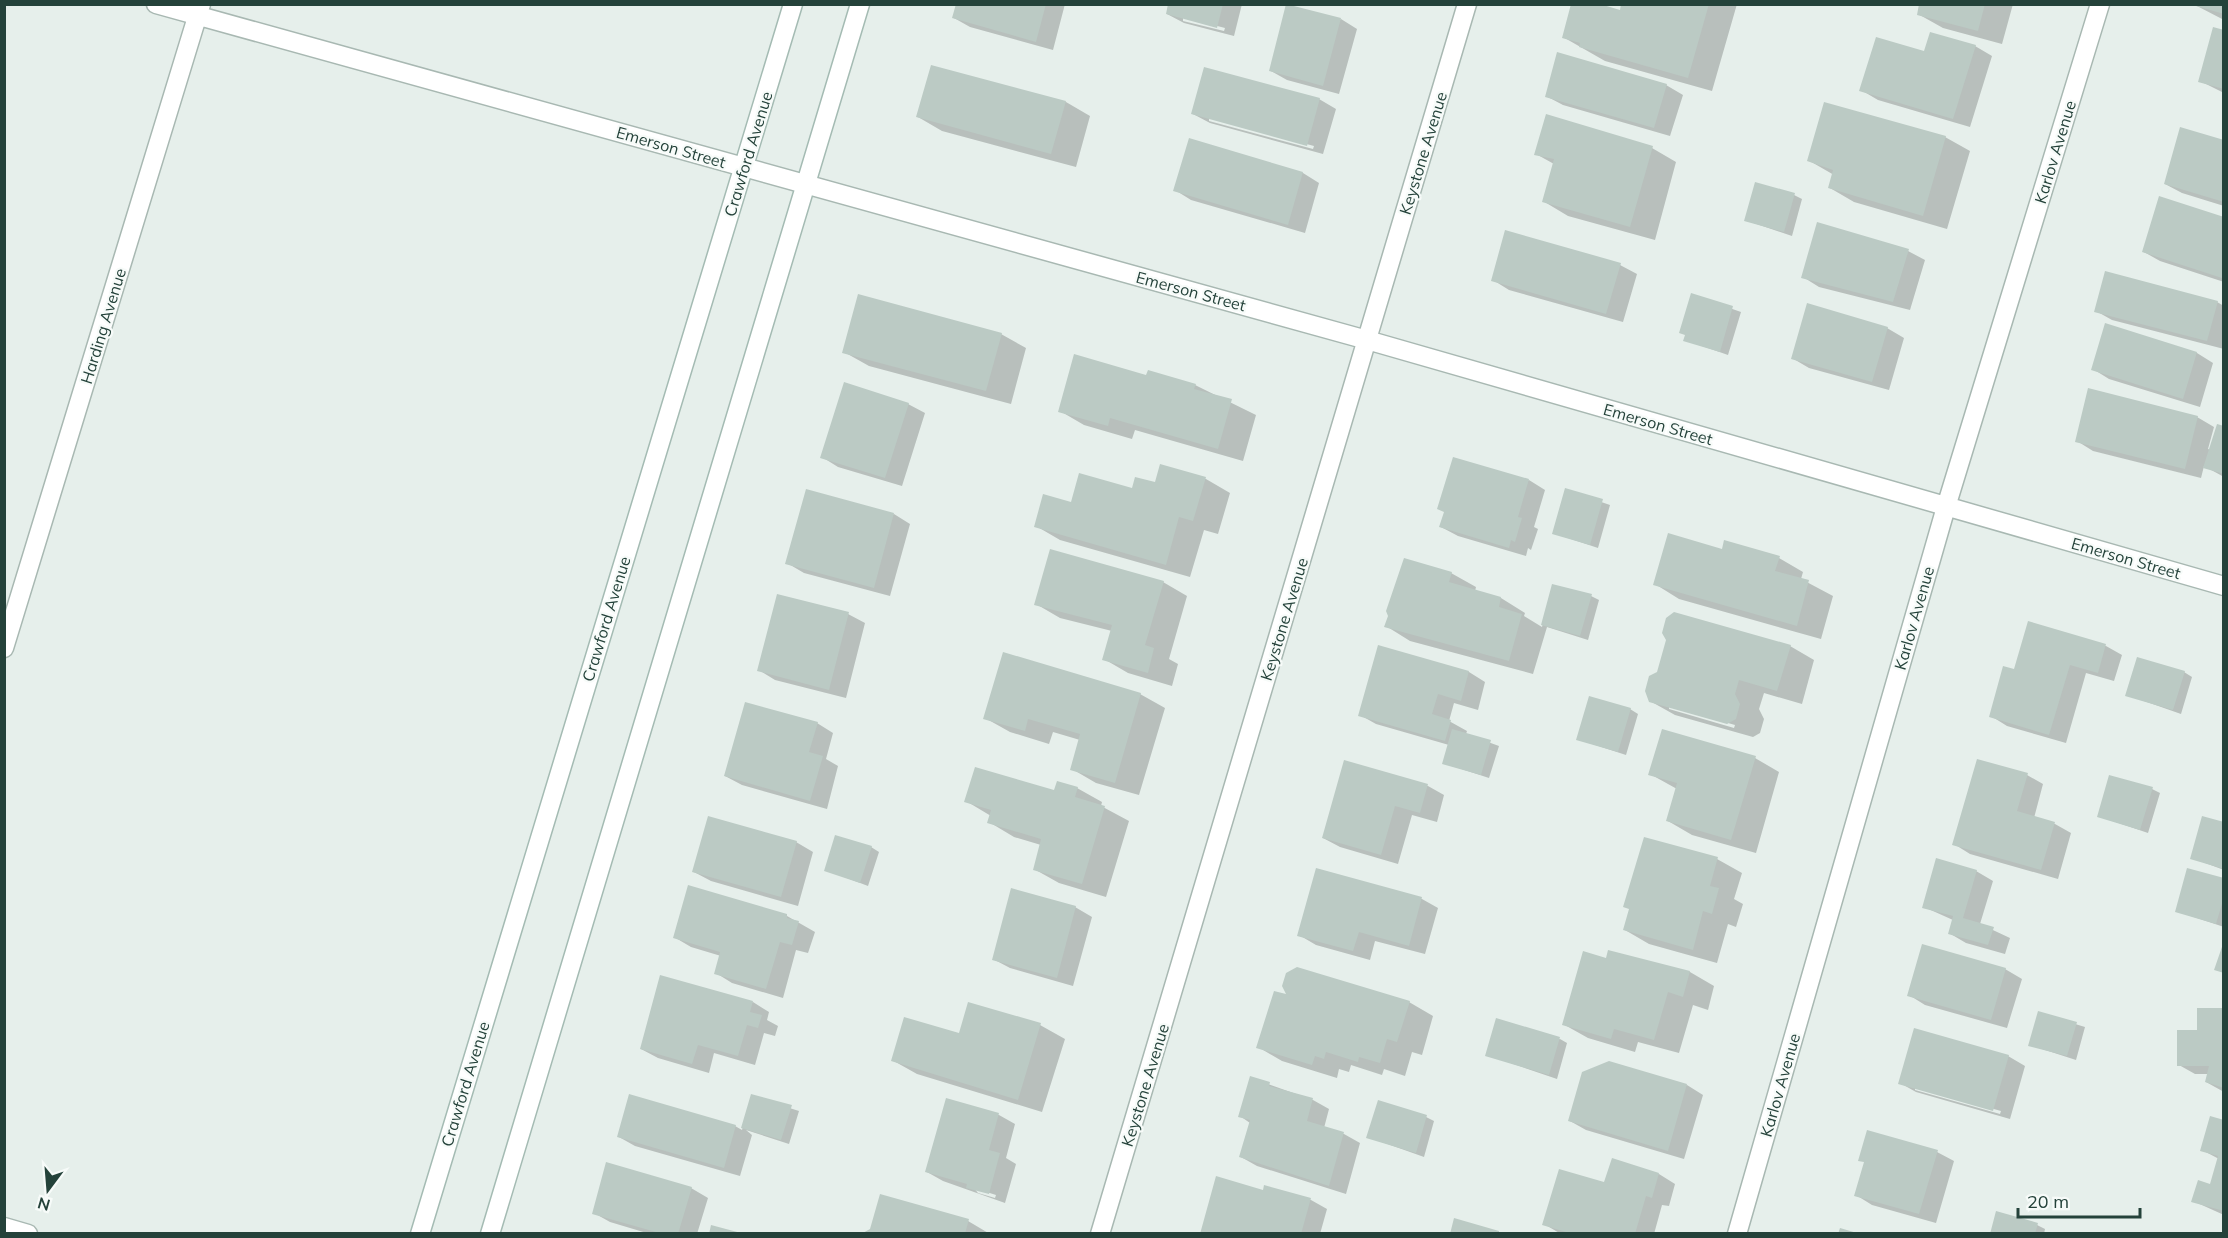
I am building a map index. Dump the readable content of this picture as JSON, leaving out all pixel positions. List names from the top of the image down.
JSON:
{
  "streets": {
    "street": [
      "Emerson Street",
      "Karlov Avenue",
      "Keystone Avenue",
      "Crawford Avenue",
      "Harding Avenue"
    ]
  },
  "crossings": [
    ["Emerson Street", "Karlov Avenue"],
    ["Emerson Street", "Keystone Avenue"],
    ["Emerson Street", "Crawford Avenue"],
    ["Emerson Street", "Harding Avenue"]
  ],
  "scale_bar": "20 m",
  "north": "bottom"
}
